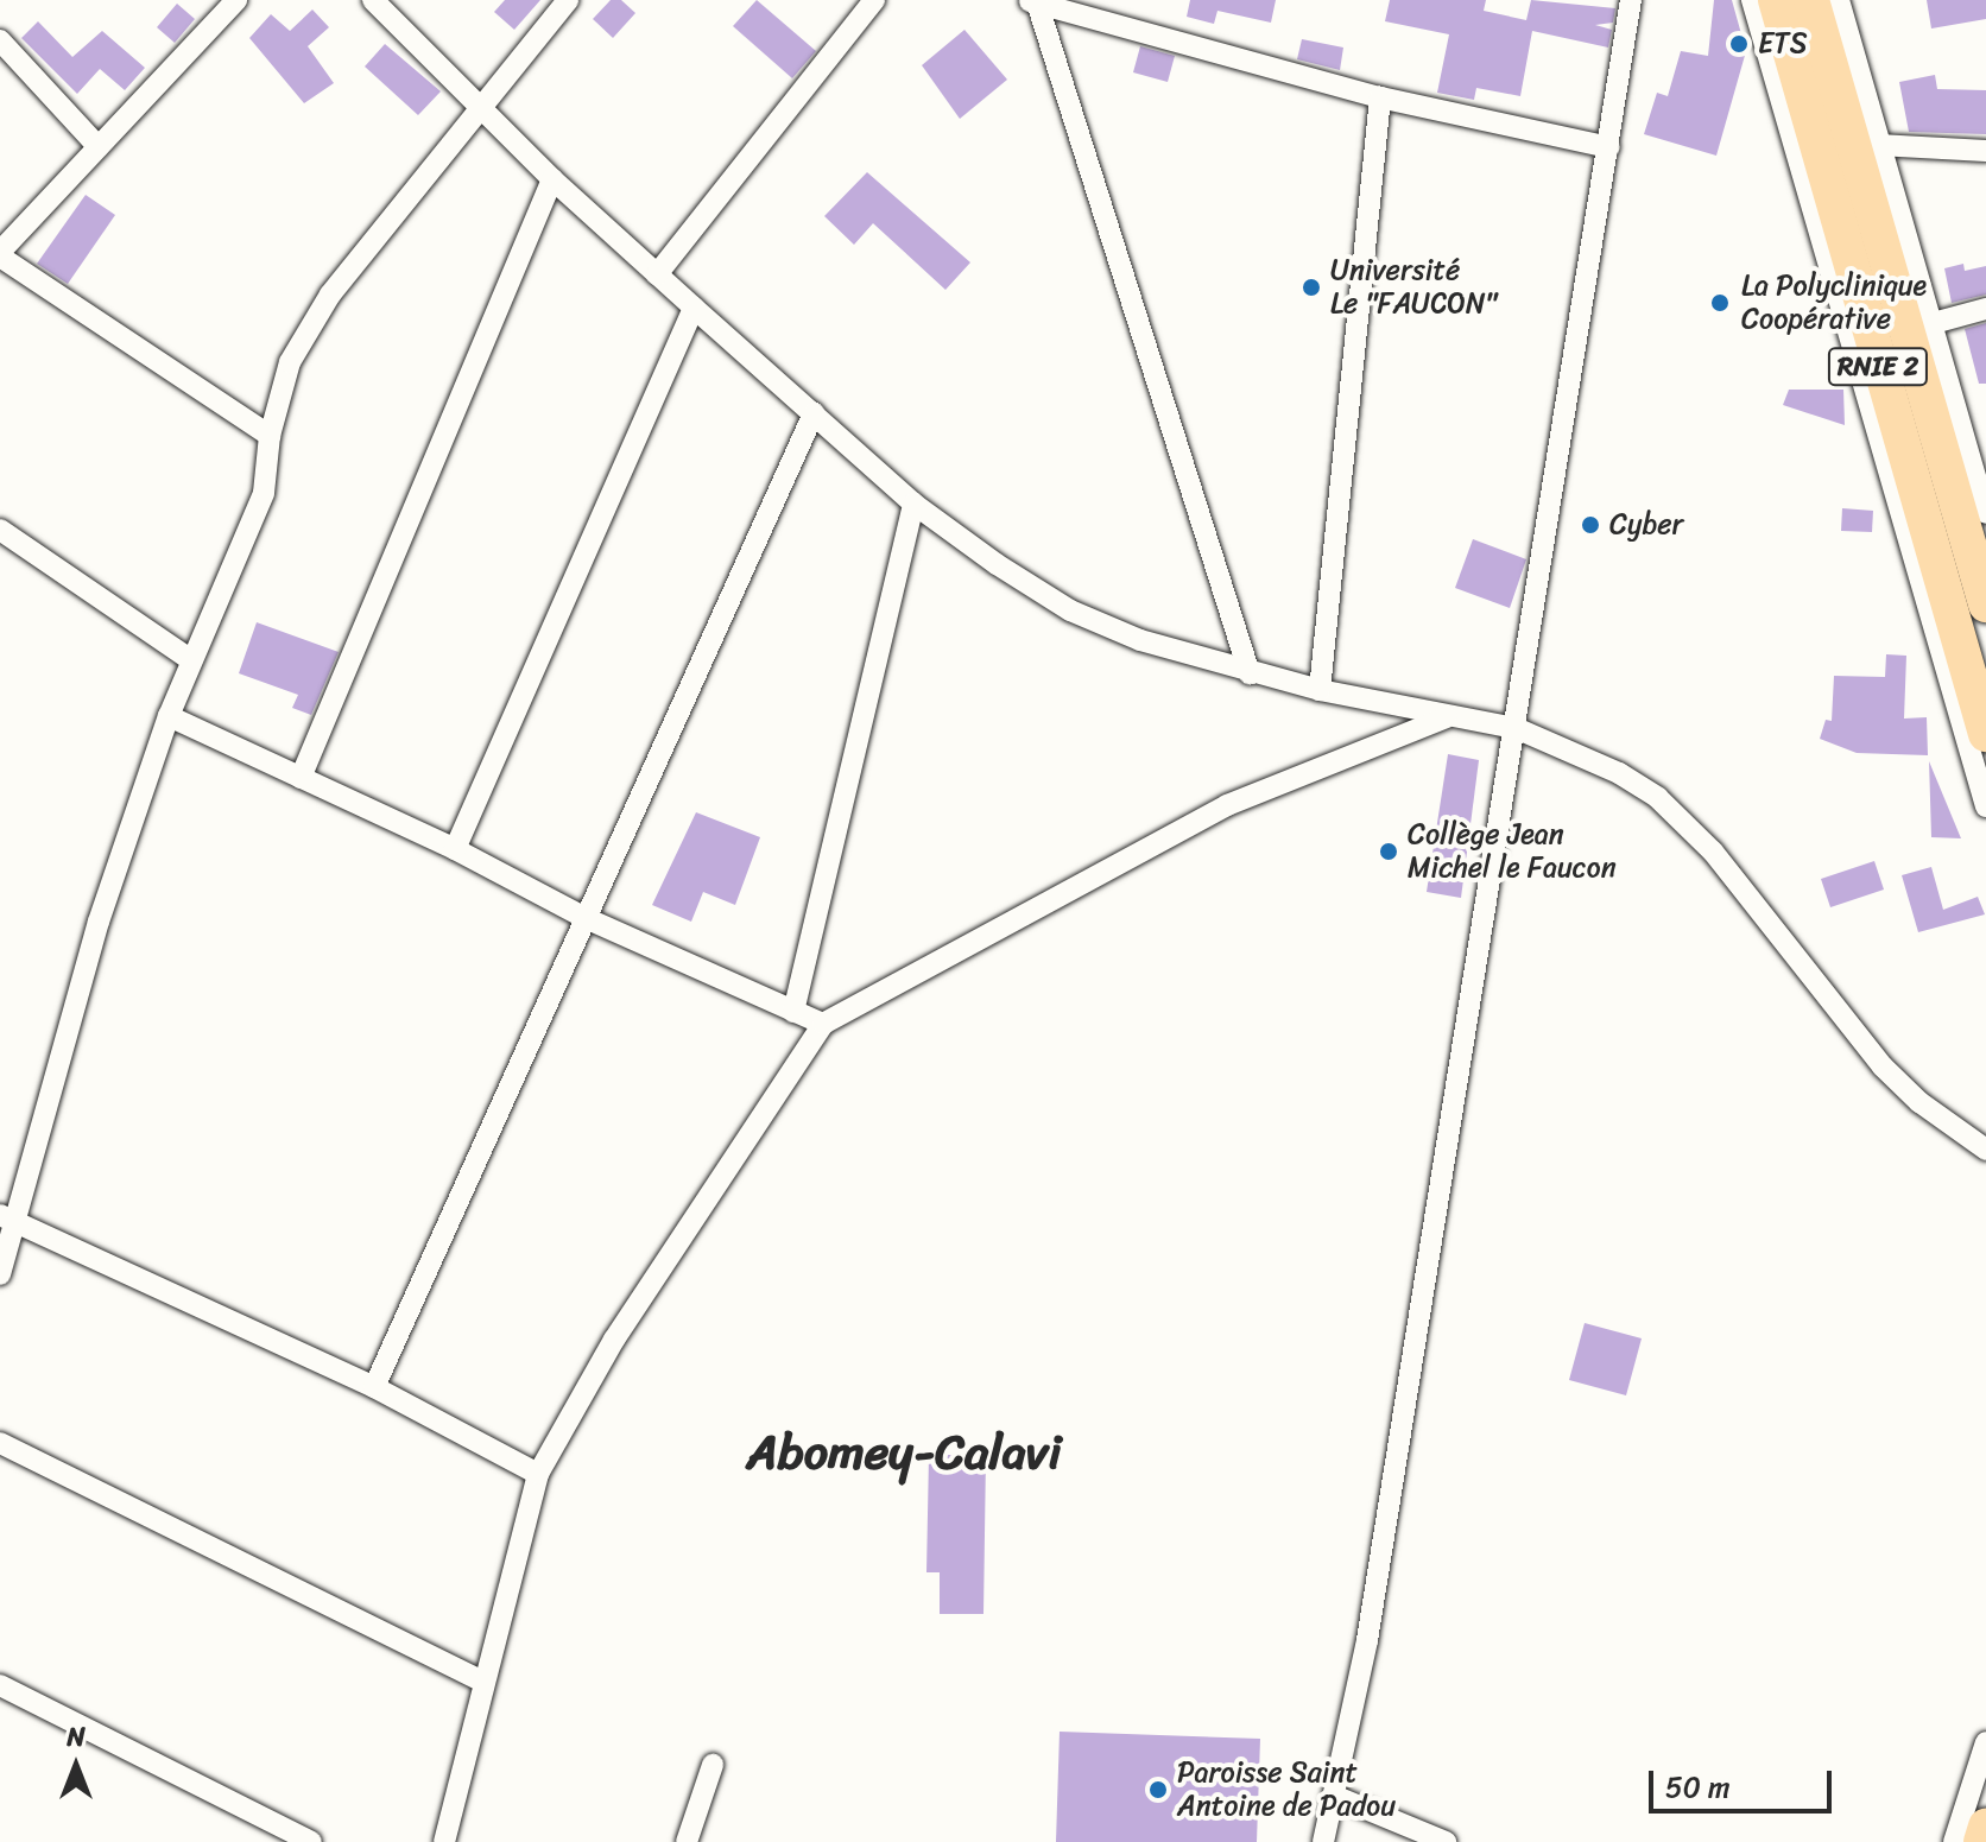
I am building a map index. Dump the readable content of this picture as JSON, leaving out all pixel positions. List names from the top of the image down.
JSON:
{
  "streets": {
    "highway": ["RNIE 2"]
  },
  "districts": ["Abomey-Calavi"],
  "places": [
    "ETS",
    "Université Le \"FAUCON\"",
    "La Polyclinique Coopérative",
    "Cyber",
    "Collège Jean Michel le Faucon",
    "Paroisse Saint Antoine de Padou"
  ],
  "scale_bar": "50 m",
  "north": "top"
}
